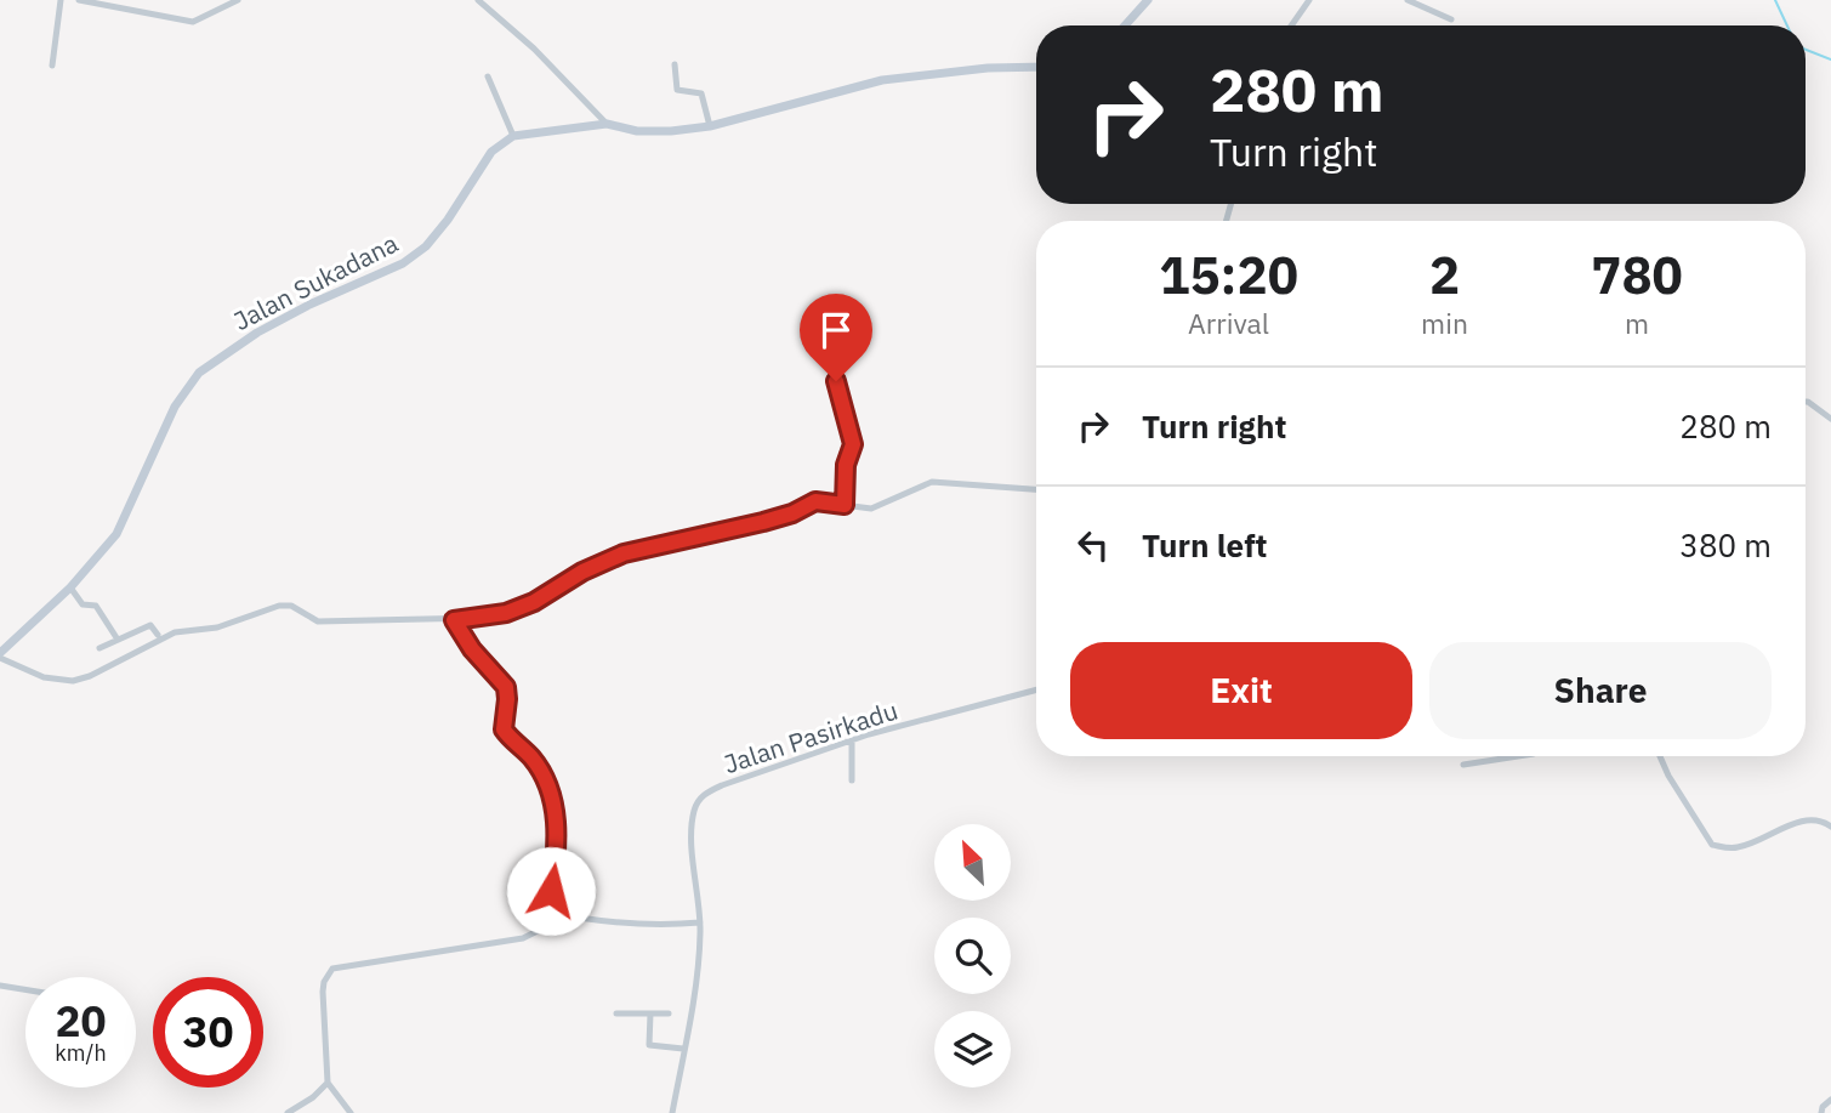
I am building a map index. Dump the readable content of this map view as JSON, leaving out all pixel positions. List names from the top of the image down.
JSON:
{
  "streets": {
    "main road": ["Jalan Sukadana"],
    "street": ["Jalan Pasirkadu"]
  },
  "north": "top left",
  "page": {
    "turn": ["280 m", "Turn right"],
    "eta": [
      "15:20",
      "Arrival",
      "2",
      "min",
      "780",
      "m"
    ],
    "list": [
      {
        "name": "Turn right",
        "value": "280 m"
      },
      {
        "name": "Turn left",
        "value": "380 m"
      }
    ],
    "buttons": ["Exit", "Share"],
    "speed": "20 km/h",
    "limit": "30"
  }
}
